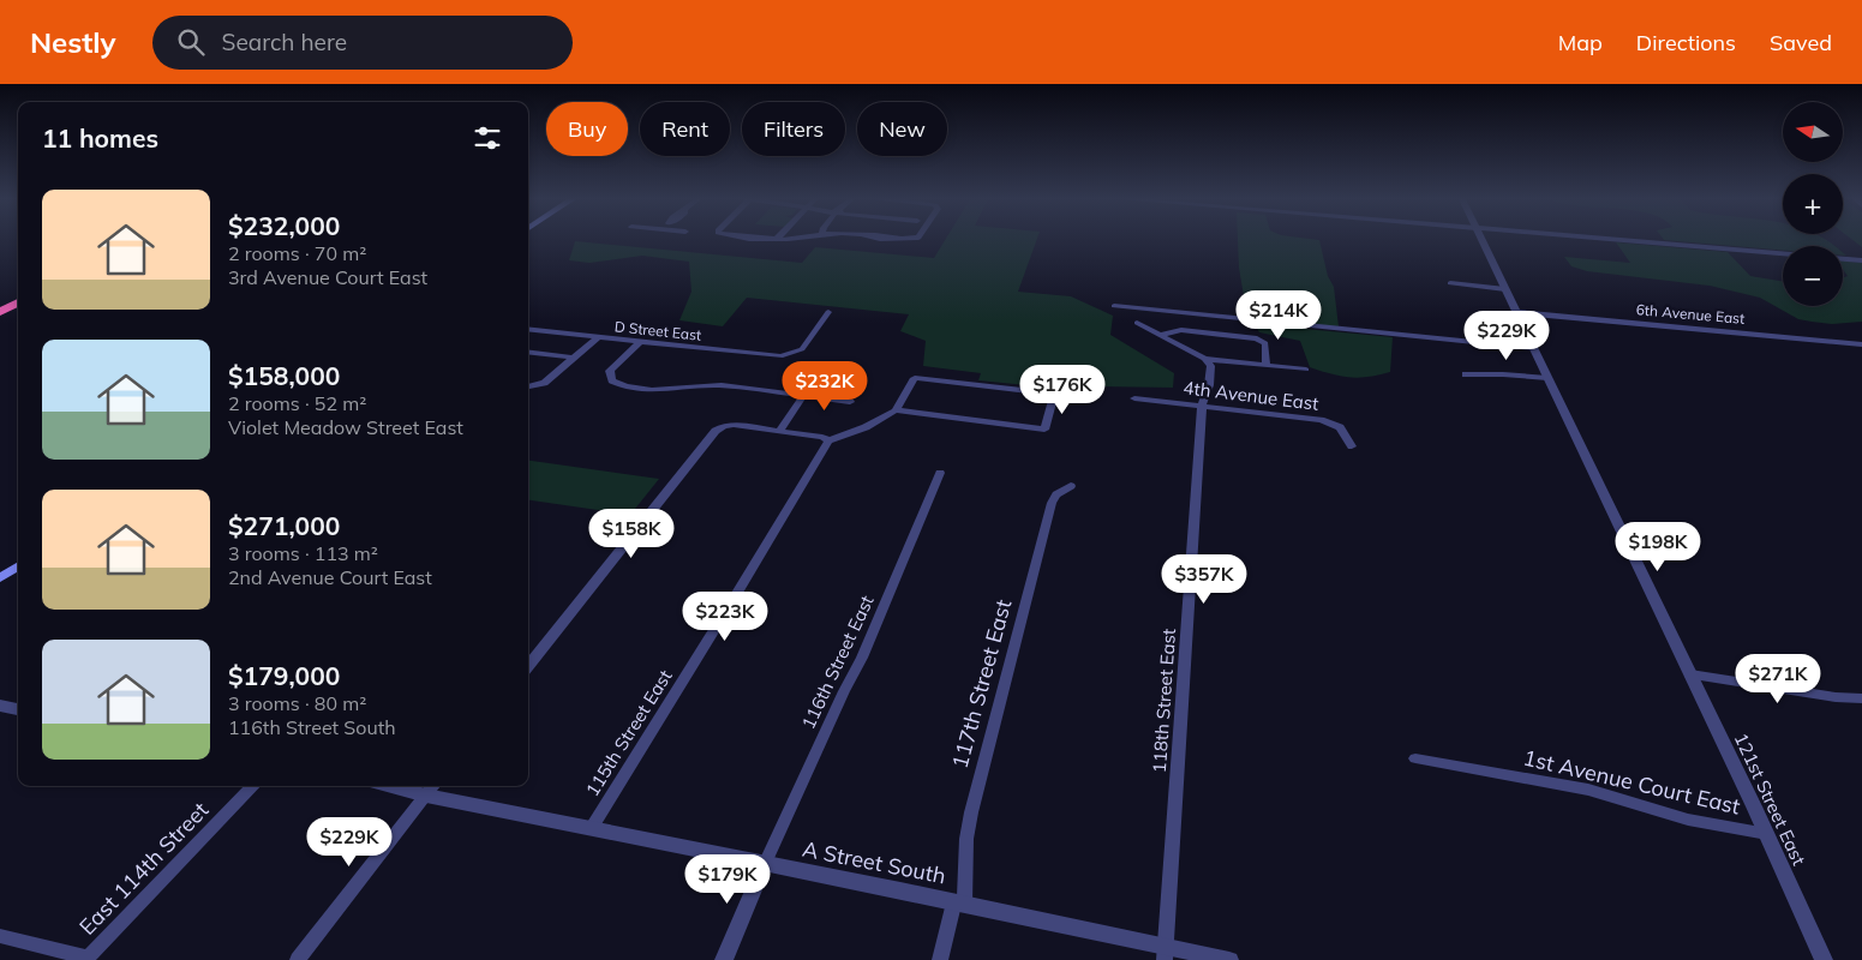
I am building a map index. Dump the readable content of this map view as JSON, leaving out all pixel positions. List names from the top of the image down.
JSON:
{
  "streets": {
    "street": [
      "6th Avenue East",
      "D Street East",
      "4th Avenue East",
      "116th Street East",
      "117th Street East",
      "118th Street East",
      "115th Street East",
      "1st Avenue Court East",
      "121st Street East",
      "A Street South",
      "East 114th Street"
    ]
  },
  "crossings": [
    ["6th Avenue East", "121st Street East"],
    ["4th Avenue East", "118th Street East"],
    ["116th Street East", "A Street South"],
    ["117th Street East", "A Street South"],
    ["118th Street East", "A Street South"],
    ["115th Street East", "A Street South"],
    ["1st Avenue Court East", "121st Street East"]
  ],
  "north": "left",
  "page": {
    "header": "Nestly",
    "search": "Search here",
    "nav": ["Map", "Directions", "Saved"],
    "map_buttons": ["+", "−"],
    "chip": [
      "Buy",
      "Rent",
      "Filters",
      "New"
    ],
    "heading": "11 homes",
    "list": [
      {
        "name": "$232,000",
        "note": "2 rooms · 70 m² · 3rd Avenue Court East"
      },
      {
        "name": "$158,000",
        "note": "2 rooms · 52 m² · Violet Meadow Street East"
      },
      {
        "name": "$271,000",
        "note": "3 rooms · 113 m² · 2nd Avenue Court East"
      },
      {
        "name": "$179,000",
        "note": "3 rooms · 80 m² · 116th Street South"
      }
    ],
    "price": [
      "$214K",
      "$229K",
      "$232K",
      "$176K",
      "$158K",
      "$198K",
      "$357K",
      "$223K",
      "$271K",
      "$229K",
      "$179K"
    ]
  }
}
